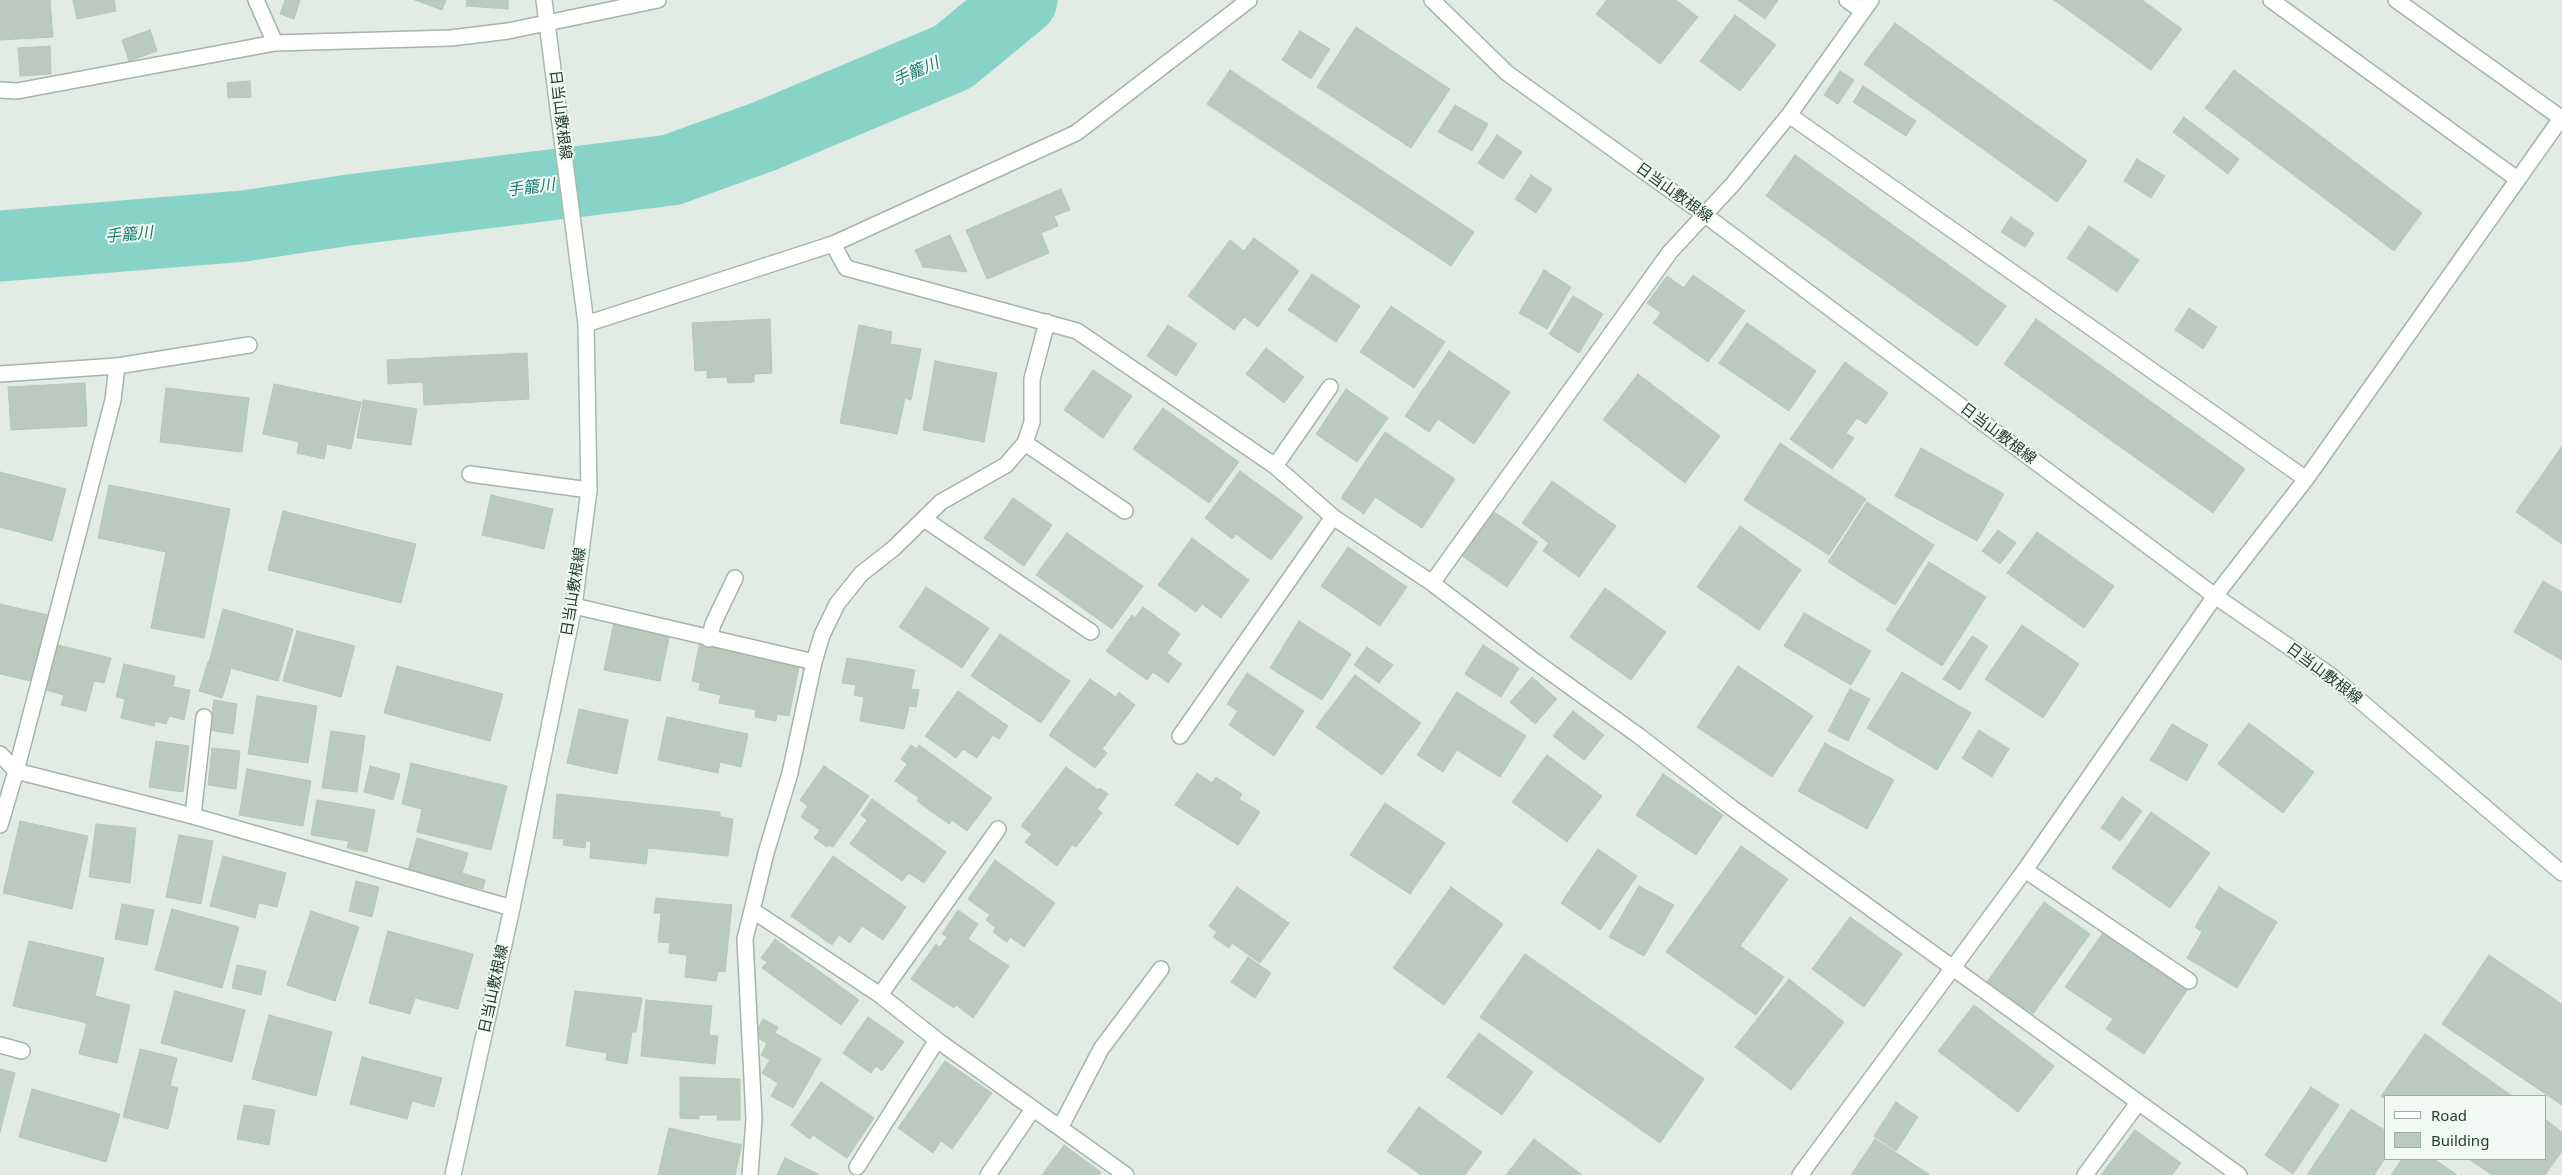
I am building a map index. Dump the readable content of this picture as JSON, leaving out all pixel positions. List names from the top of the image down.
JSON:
{
  "streets": {
    "street": ["日当山敷根線"]
  },
  "water": ["手籠川"],
  "legend": ["Road", "Building"]
}
